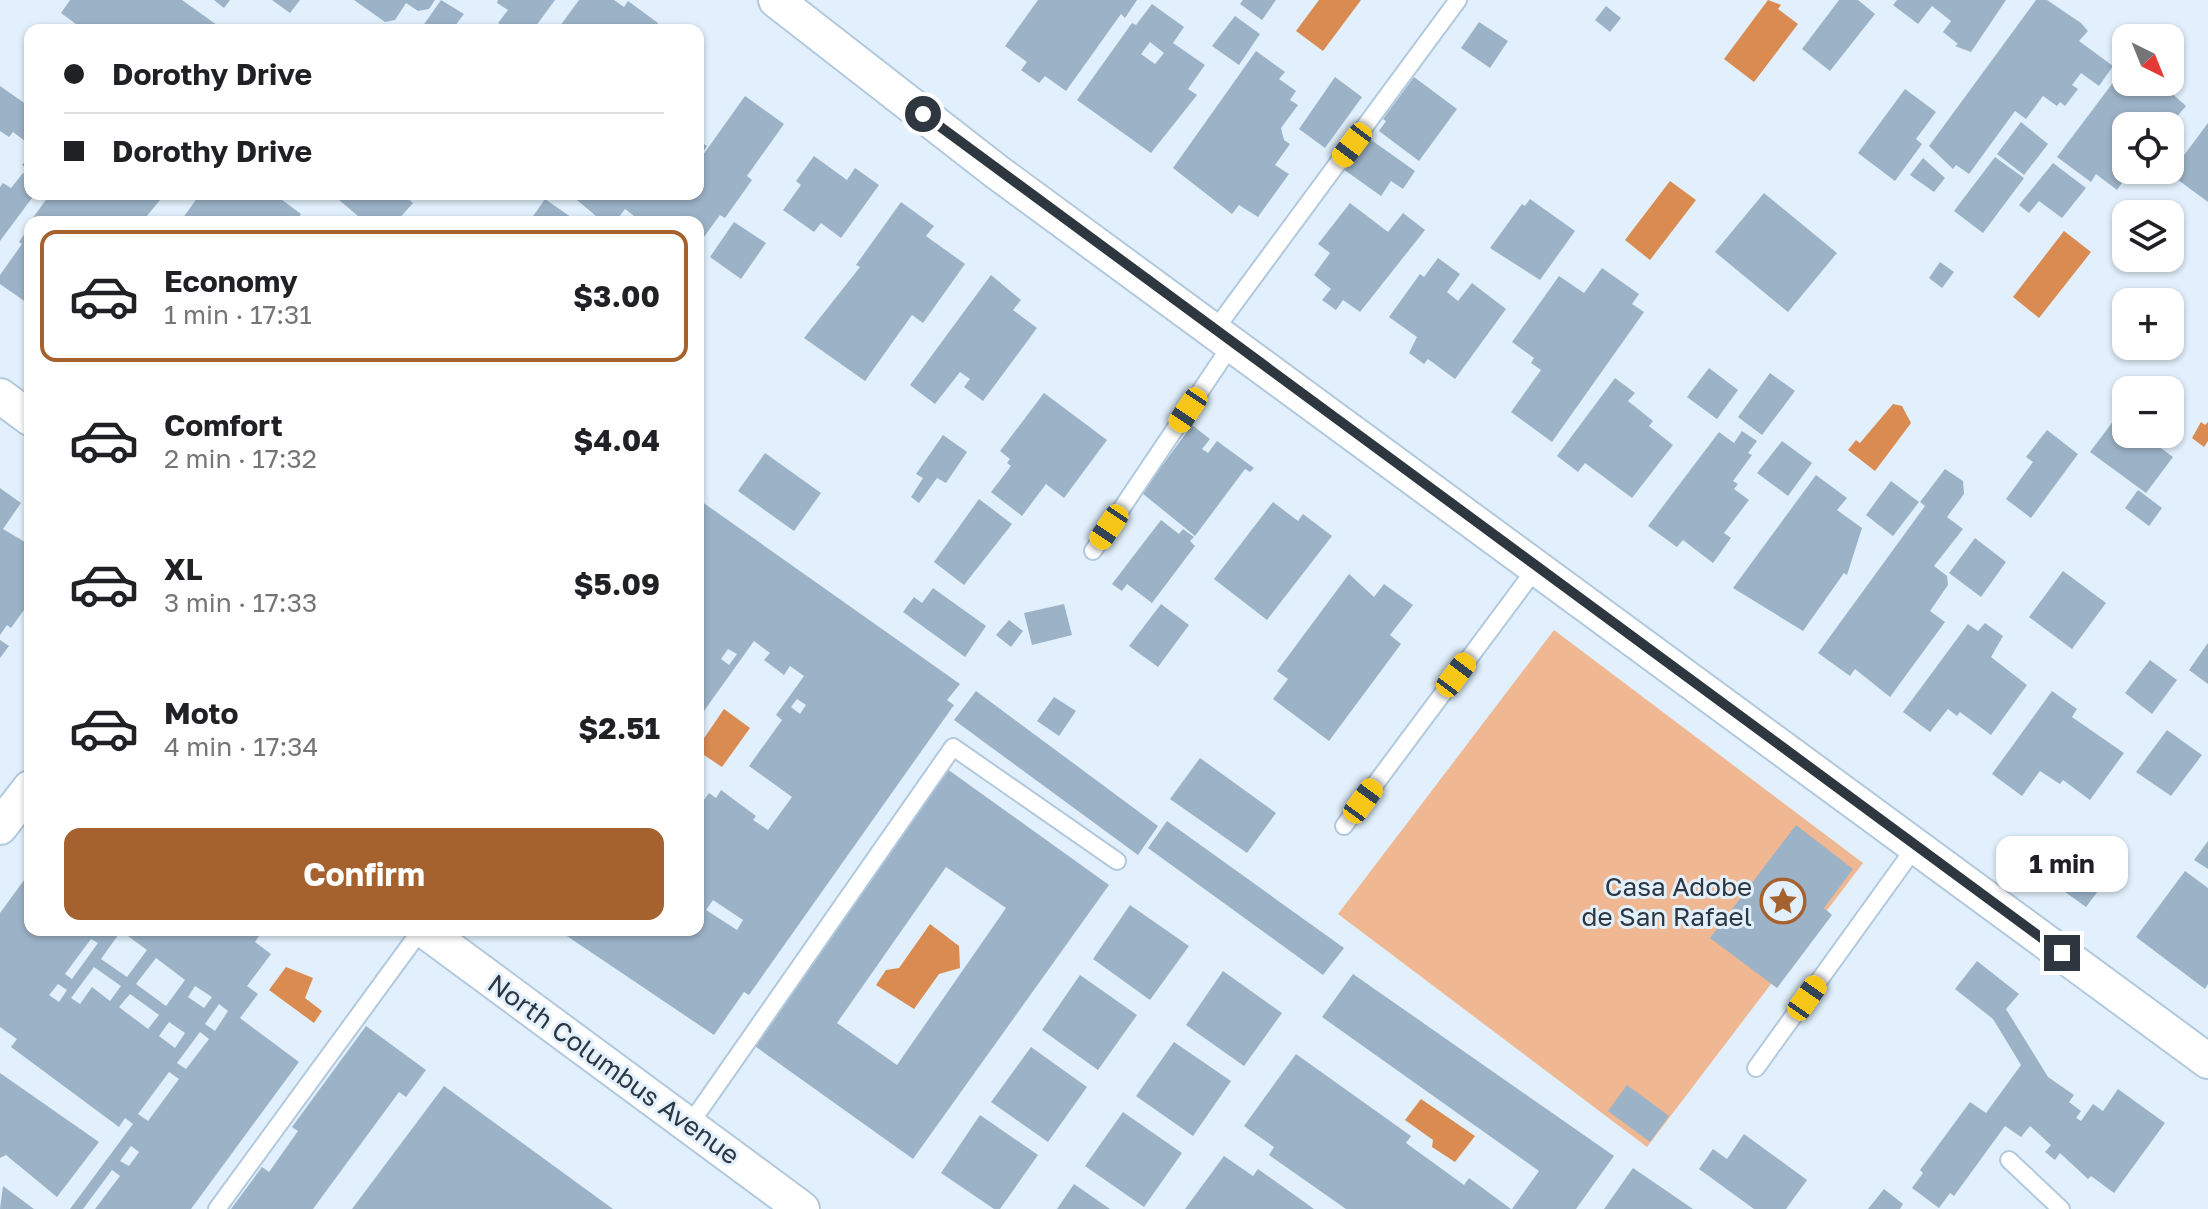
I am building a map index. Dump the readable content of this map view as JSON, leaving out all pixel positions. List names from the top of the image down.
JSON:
{
  "streets": {
    "street": ["North Columbus Avenue"]
  },
  "places": {
    "place": ["Casa Adobe de San Rafael"]
  },
  "north": "bottom right",
  "page": {
    "map_buttons": ["+", "−"],
    "banner": ["Dorothy Drive", "Dorothy Drive"],
    "list": [
      {
        "name": "Economy",
        "note": "1 min · 17:31",
        "value": "$3.00"
      },
      {
        "name": "Comfort",
        "note": "2 min · 17:32",
        "value": "$4.04"
      },
      {
        "name": "XL",
        "note": "3 min · 17:33",
        "value": "$5.09"
      },
      {
        "name": "Moto",
        "note": "4 min · 17:34",
        "value": "$2.51"
      }
    ],
    "buttons": "Confirm",
    "bubble": "1 min"
  }
}
